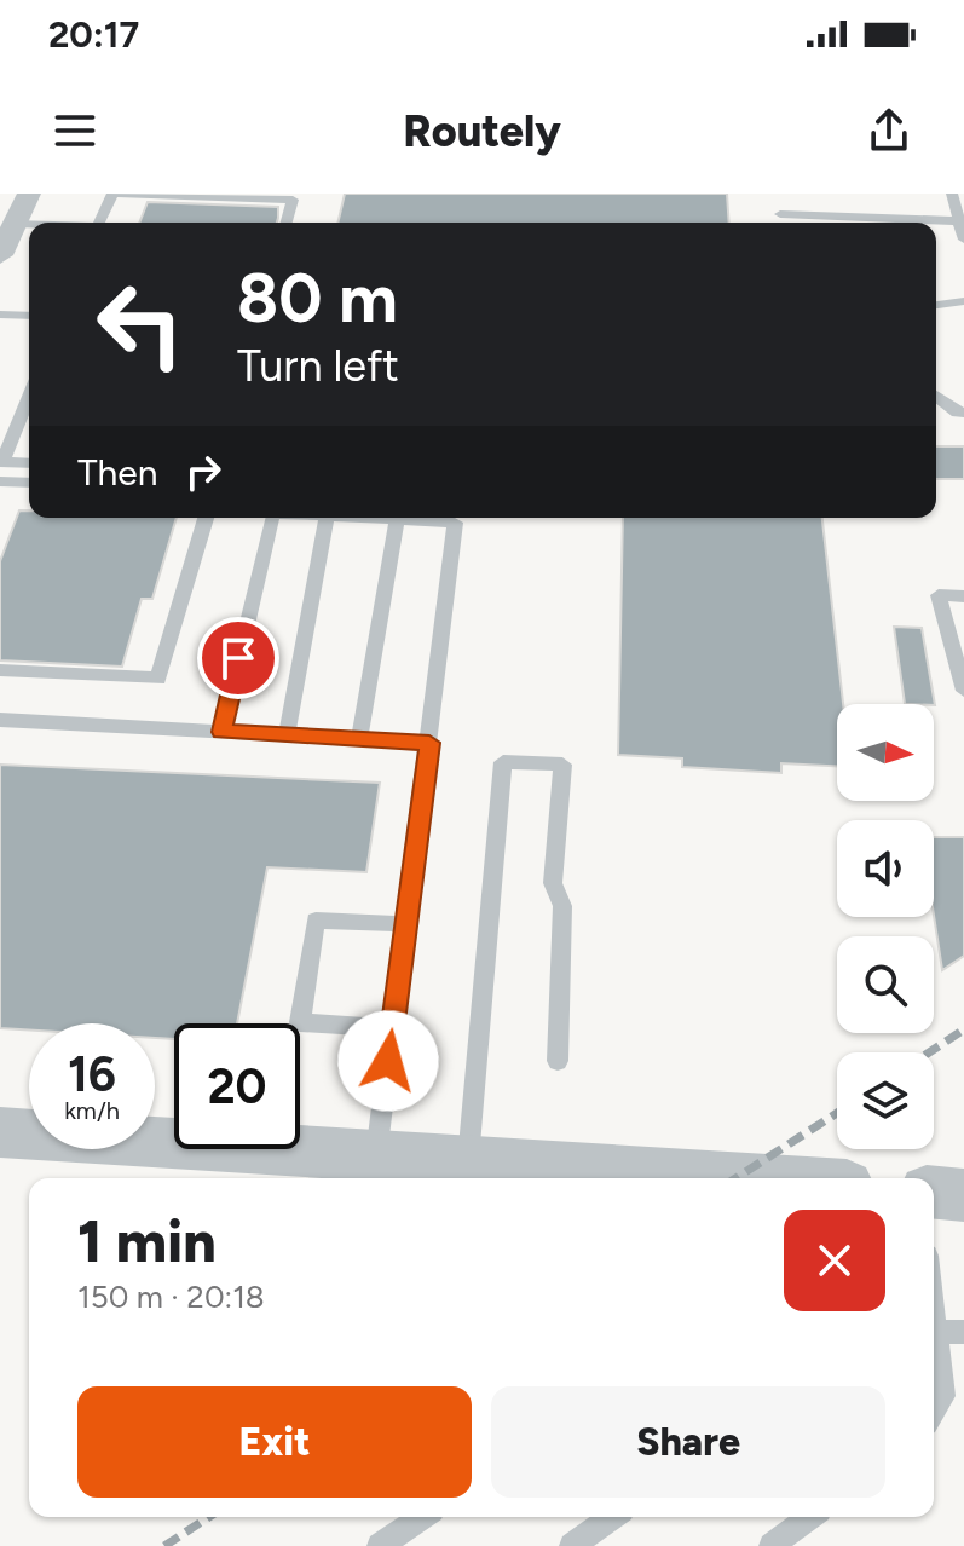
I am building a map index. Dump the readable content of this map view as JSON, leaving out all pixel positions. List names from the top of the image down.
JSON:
{
  "north": "right",
  "page": {
    "status": "20:17",
    "header": "Routely",
    "turn": ["80 m", "Turn left"],
    "then": "Then",
    "speed": "16 km/h",
    "limit": "20",
    "heading": ["1 min", "150 m · 20:18"],
    "buttons": ["Exit", "Share"]
  }
}
